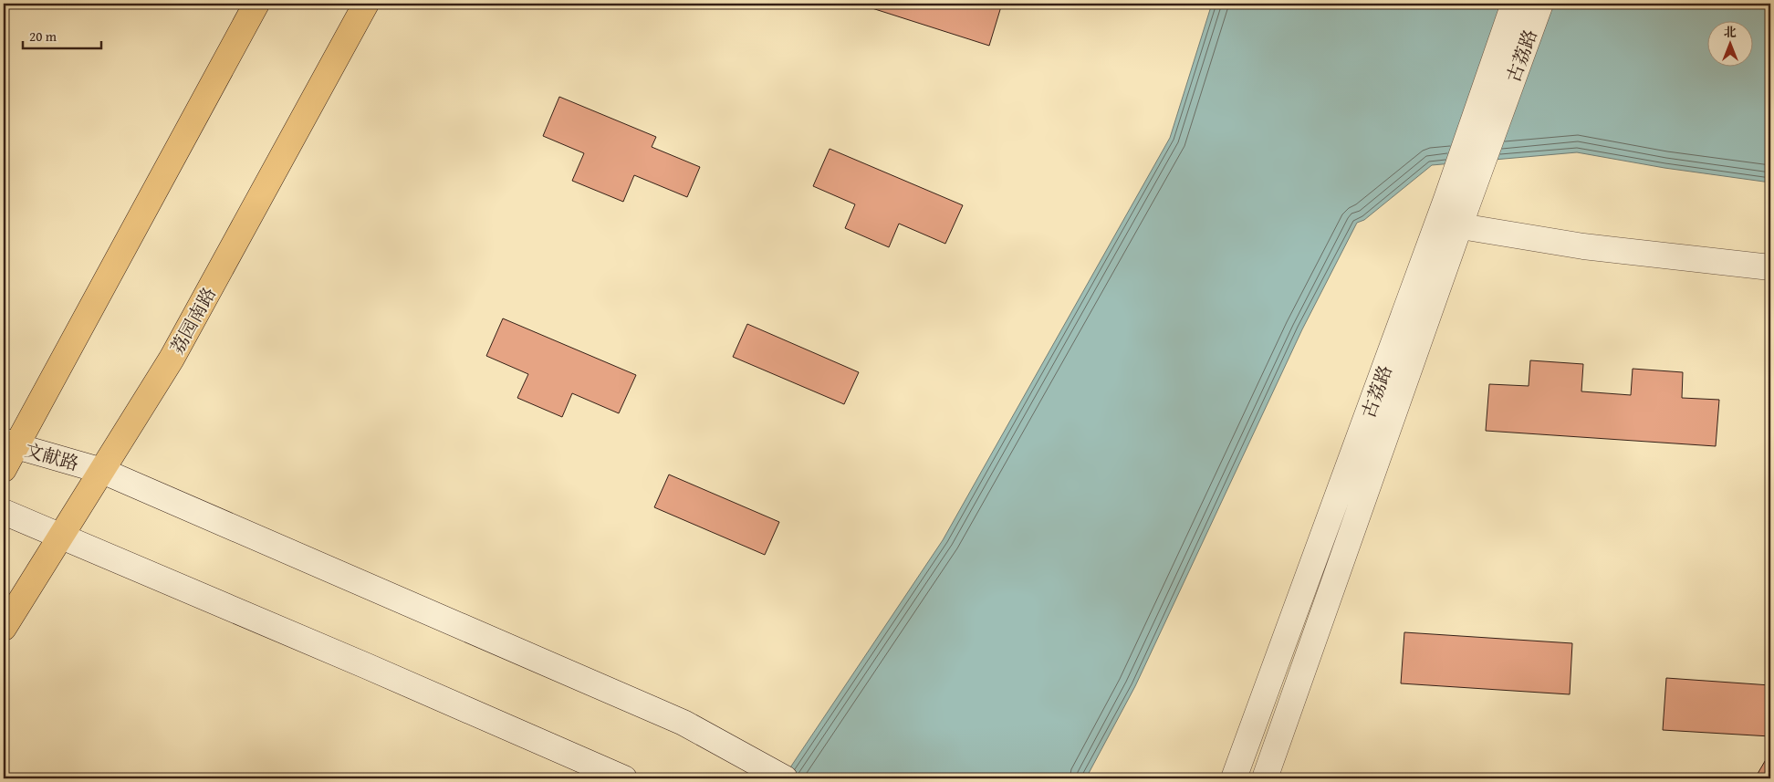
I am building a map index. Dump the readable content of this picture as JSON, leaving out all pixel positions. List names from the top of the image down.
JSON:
{
  "streets": {
    "main road": ["荔园南路"],
    "street": ["古荔路", "文献路"]
  },
  "crossings": [
    ["荔园南路", "文献路"]
  ],
  "scale_bar": "20 m",
  "north": "top"
}
